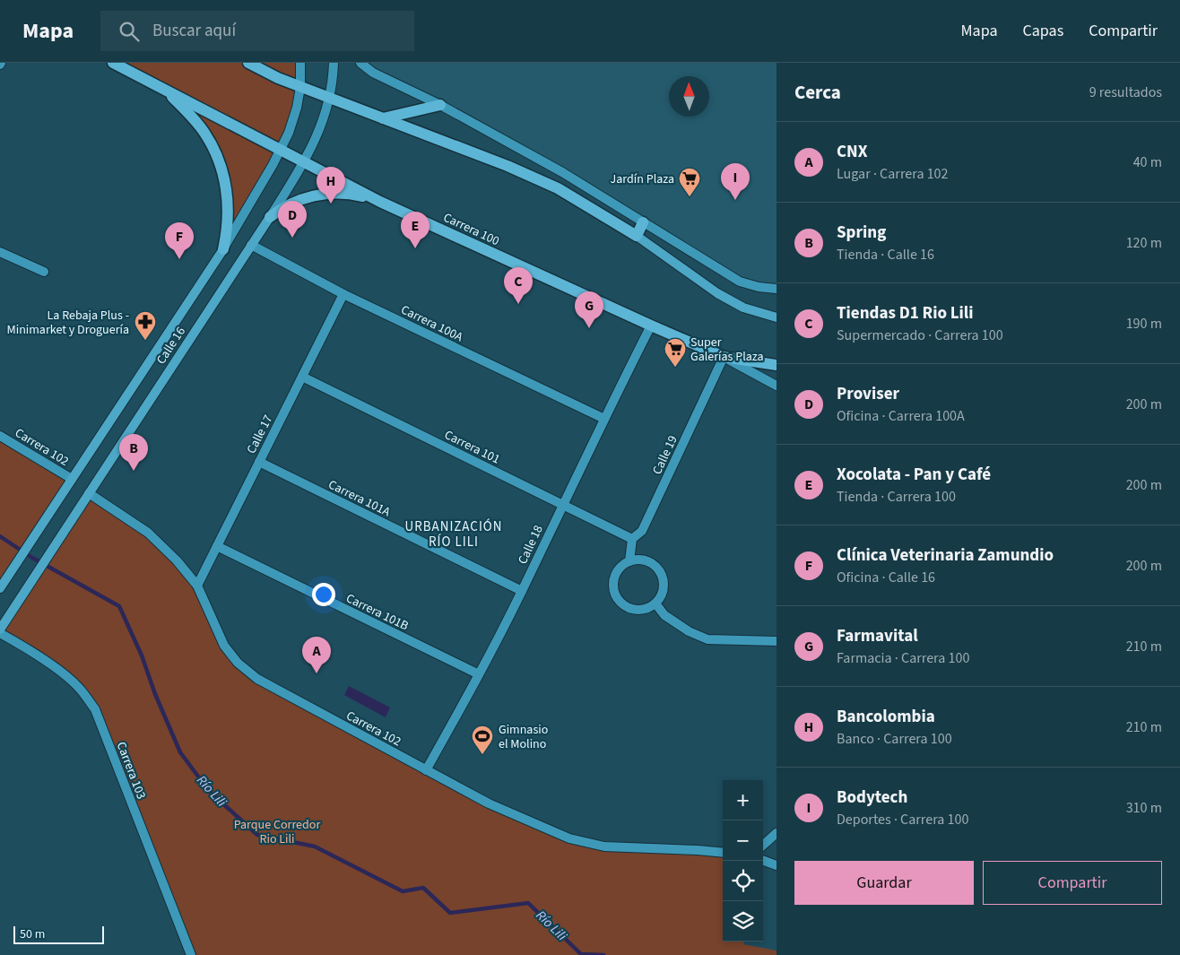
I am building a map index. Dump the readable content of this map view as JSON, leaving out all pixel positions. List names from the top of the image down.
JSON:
{
  "streets": {
    "main road": ["Carrera 100", "Calle 16"],
    "street": [
      "Carrera 100A",
      "Calle 17",
      "Carrera 102",
      "Carrera 101",
      "Calle 19",
      "Carrera 101A",
      "Calle 18",
      "Carrera 101B",
      "Carrera 103"
    ]
  },
  "crossings": [
    ["Carrera 100", "Calle 16"],
    ["Carrera 100", "Calle 19"],
    ["Carrera 100", "Calle 18"],
    ["Carrera 100A", "Calle 16"],
    ["Carrera 100A", "Calle 17"],
    ["Carrera 100A", "Calle 18"],
    ["Calle 16", "Carrera 102"],
    ["Calle 16", "Carrera 103"],
    ["Calle 17", "Carrera 102"],
    ["Calle 17", "Carrera 101"],
    ["Calle 17", "Carrera 101A"],
    ["Calle 17", "Carrera 101B"],
    ["Carrera 102", "Calle 18"],
    ["Carrera 101", "Calle 19"],
    ["Carrera 101", "Calle 18"],
    ["Carrera 101A", "Calle 18"],
    ["Calle 18", "Carrera 101B"]
  ],
  "districts": ["URBANIZACIÓN RÍO LILI"],
  "water": ["Río Lili"],
  "parks": ["Parque Corredor Rio Lili"],
  "places": {
    "supermarket": ["Jardín Plaza", "Super Galerías Plaza"],
    "pharmacy": ["La Rebaja Plus - Minimarket y Droguería"],
    "sports": ["Gimnasio el Molino"]
  },
  "scale_bar": "50 m",
  "north": "top",
  "page": {
    "header": "Mapa",
    "search": "Buscar aquí",
    "nav": ["Mapa", "Capas", "Compartir"],
    "heading": ["Cerca", "9 resultados"],
    "list": [
      {
        "mark": "A",
        "name": "CNX",
        "note": "Lugar · Carrera 102",
        "value": "40 m"
      },
      {
        "mark": "B",
        "name": "Spring",
        "note": "Tienda · Calle 16",
        "value": "120 m"
      },
      {
        "mark": "C",
        "name": "Tiendas D1 Rio Lili",
        "note": "Supermercado · Carrera 100",
        "value": "190 m"
      },
      {
        "mark": "D",
        "name": "Proviser",
        "note": "Oficina · Carrera 100A",
        "value": "200 m"
      },
      {
        "mark": "E",
        "name": "Xocolata - Pan y Café",
        "note": "Tienda · Carrera 100",
        "value": "200 m"
      },
      {
        "mark": "F",
        "name": "Clínica Veterinaria Zamundio",
        "note": "Oficina · Calle 16",
        "value": "200 m"
      },
      {
        "mark": "G",
        "name": "Farmavital",
        "note": "Farmacia · Carrera 100",
        "value": "210 m"
      },
      {
        "mark": "H",
        "name": "Bancolombia",
        "note": "Banco · Carrera 100",
        "value": "210 m"
      },
      {
        "mark": "I",
        "name": "Bodytech",
        "note": "Deportes · Carrera 100",
        "value": "310 m"
      }
    ],
    "pins": [
      "I",
      "H",
      "D",
      "E",
      "F",
      "C",
      "G",
      "B",
      "A"
    ],
    "map_buttons": ["+", "−"],
    "buttons": ["Guardar", "Compartir"],
    "scale": "50 m"
  }
}
